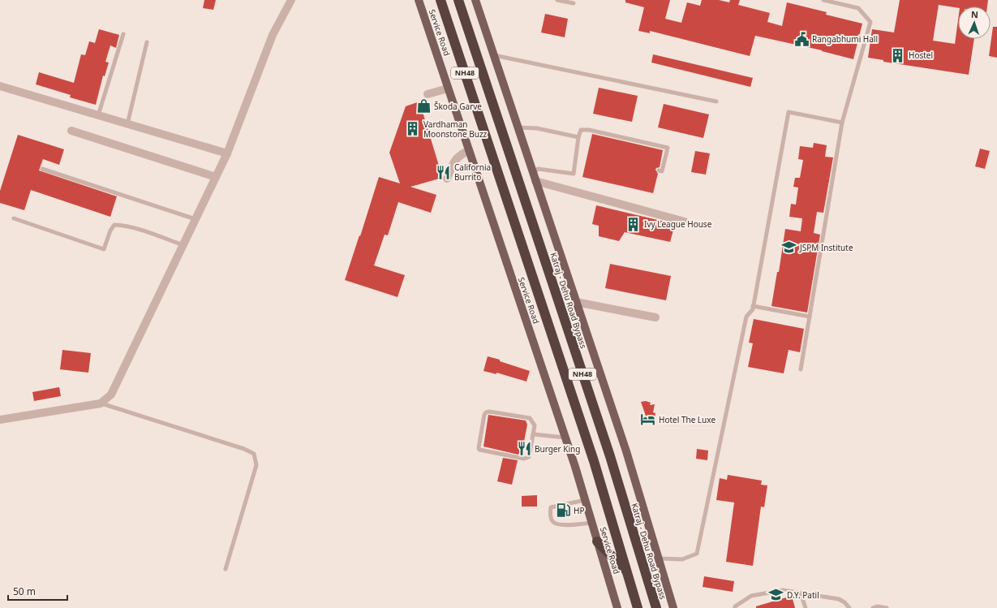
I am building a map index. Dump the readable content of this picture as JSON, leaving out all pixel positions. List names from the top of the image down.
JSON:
{
  "streets": {
    "highway": ["NH48", "Katraj - Dehu Road Bypass"],
    "main road": ["Service Road"]
  },
  "places": {
    "public building": ["Rangabhumi Hall"],
    "building": ["Hostel", "Vardhaman Moonstone Buzz", "Ivy League House"],
    "shop": ["Škoda Garve"],
    "restaurant": ["California Burrito", "Burger King"],
    "school or university": ["JSPM Institute", "D.Y. Patil"],
    "hotel": ["Hotel The Luxe"],
    "fuel station": ["HP"]
  },
  "scale_bar": "50 m",
  "north": "top"
}
